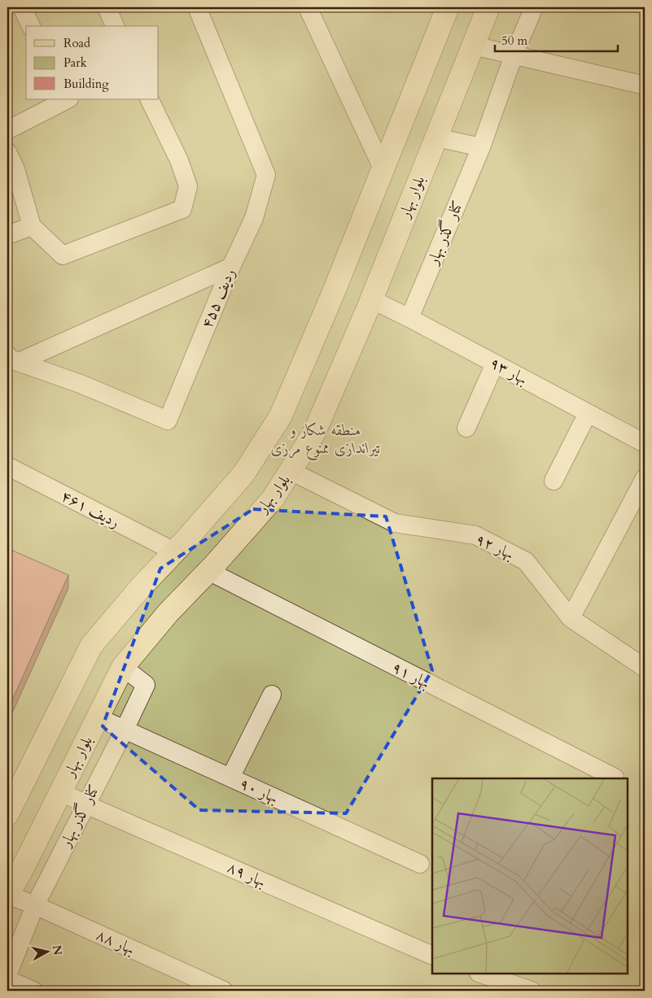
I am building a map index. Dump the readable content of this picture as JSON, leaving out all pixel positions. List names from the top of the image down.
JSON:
{
  "streets": {
    "main road": ["بلوار بهار"],
    "street": [
      "کنار گذر بهار",
      "ردیف ۴۵۵",
      "بهار ۹۳",
      "ردیف ۴۶۱",
      "بهار ۹۲",
      "بهار ۹۱",
      "بهار ۹۰",
      "بهار ۸۹",
      "بهار ۸۸"
    ]
  },
  "crossings": [
    ["بلوار بهار", "کنار گذر بهار"],
    ["بلوار بهار", "بهار ۹۳"],
    ["بلوار بهار", "بهار ۹۲"],
    ["بلوار بهار", "بهار ۹۱"],
    ["بلوار بهار", "بهار ۹۰"],
    ["بلوار بهار", "بهار ۸۹"],
    ["بلوار بهار", "بهار ۸۸"],
    ["کنار گذر بهار", "بهار ۹۳"],
    ["کنار گذر بهار", "بهار ۹۰"],
    ["کنار گذر بهار", "بهار ۸۹"],
    ["کنار گذر بهار", "بهار ۸۸"]
  ],
  "parks": ["منطقه شکار و تیراندازی ممنوع مرزی"],
  "legend": ["Road", "Park", "Building"],
  "scale_bar": "50 m",
  "north": "right"
}
